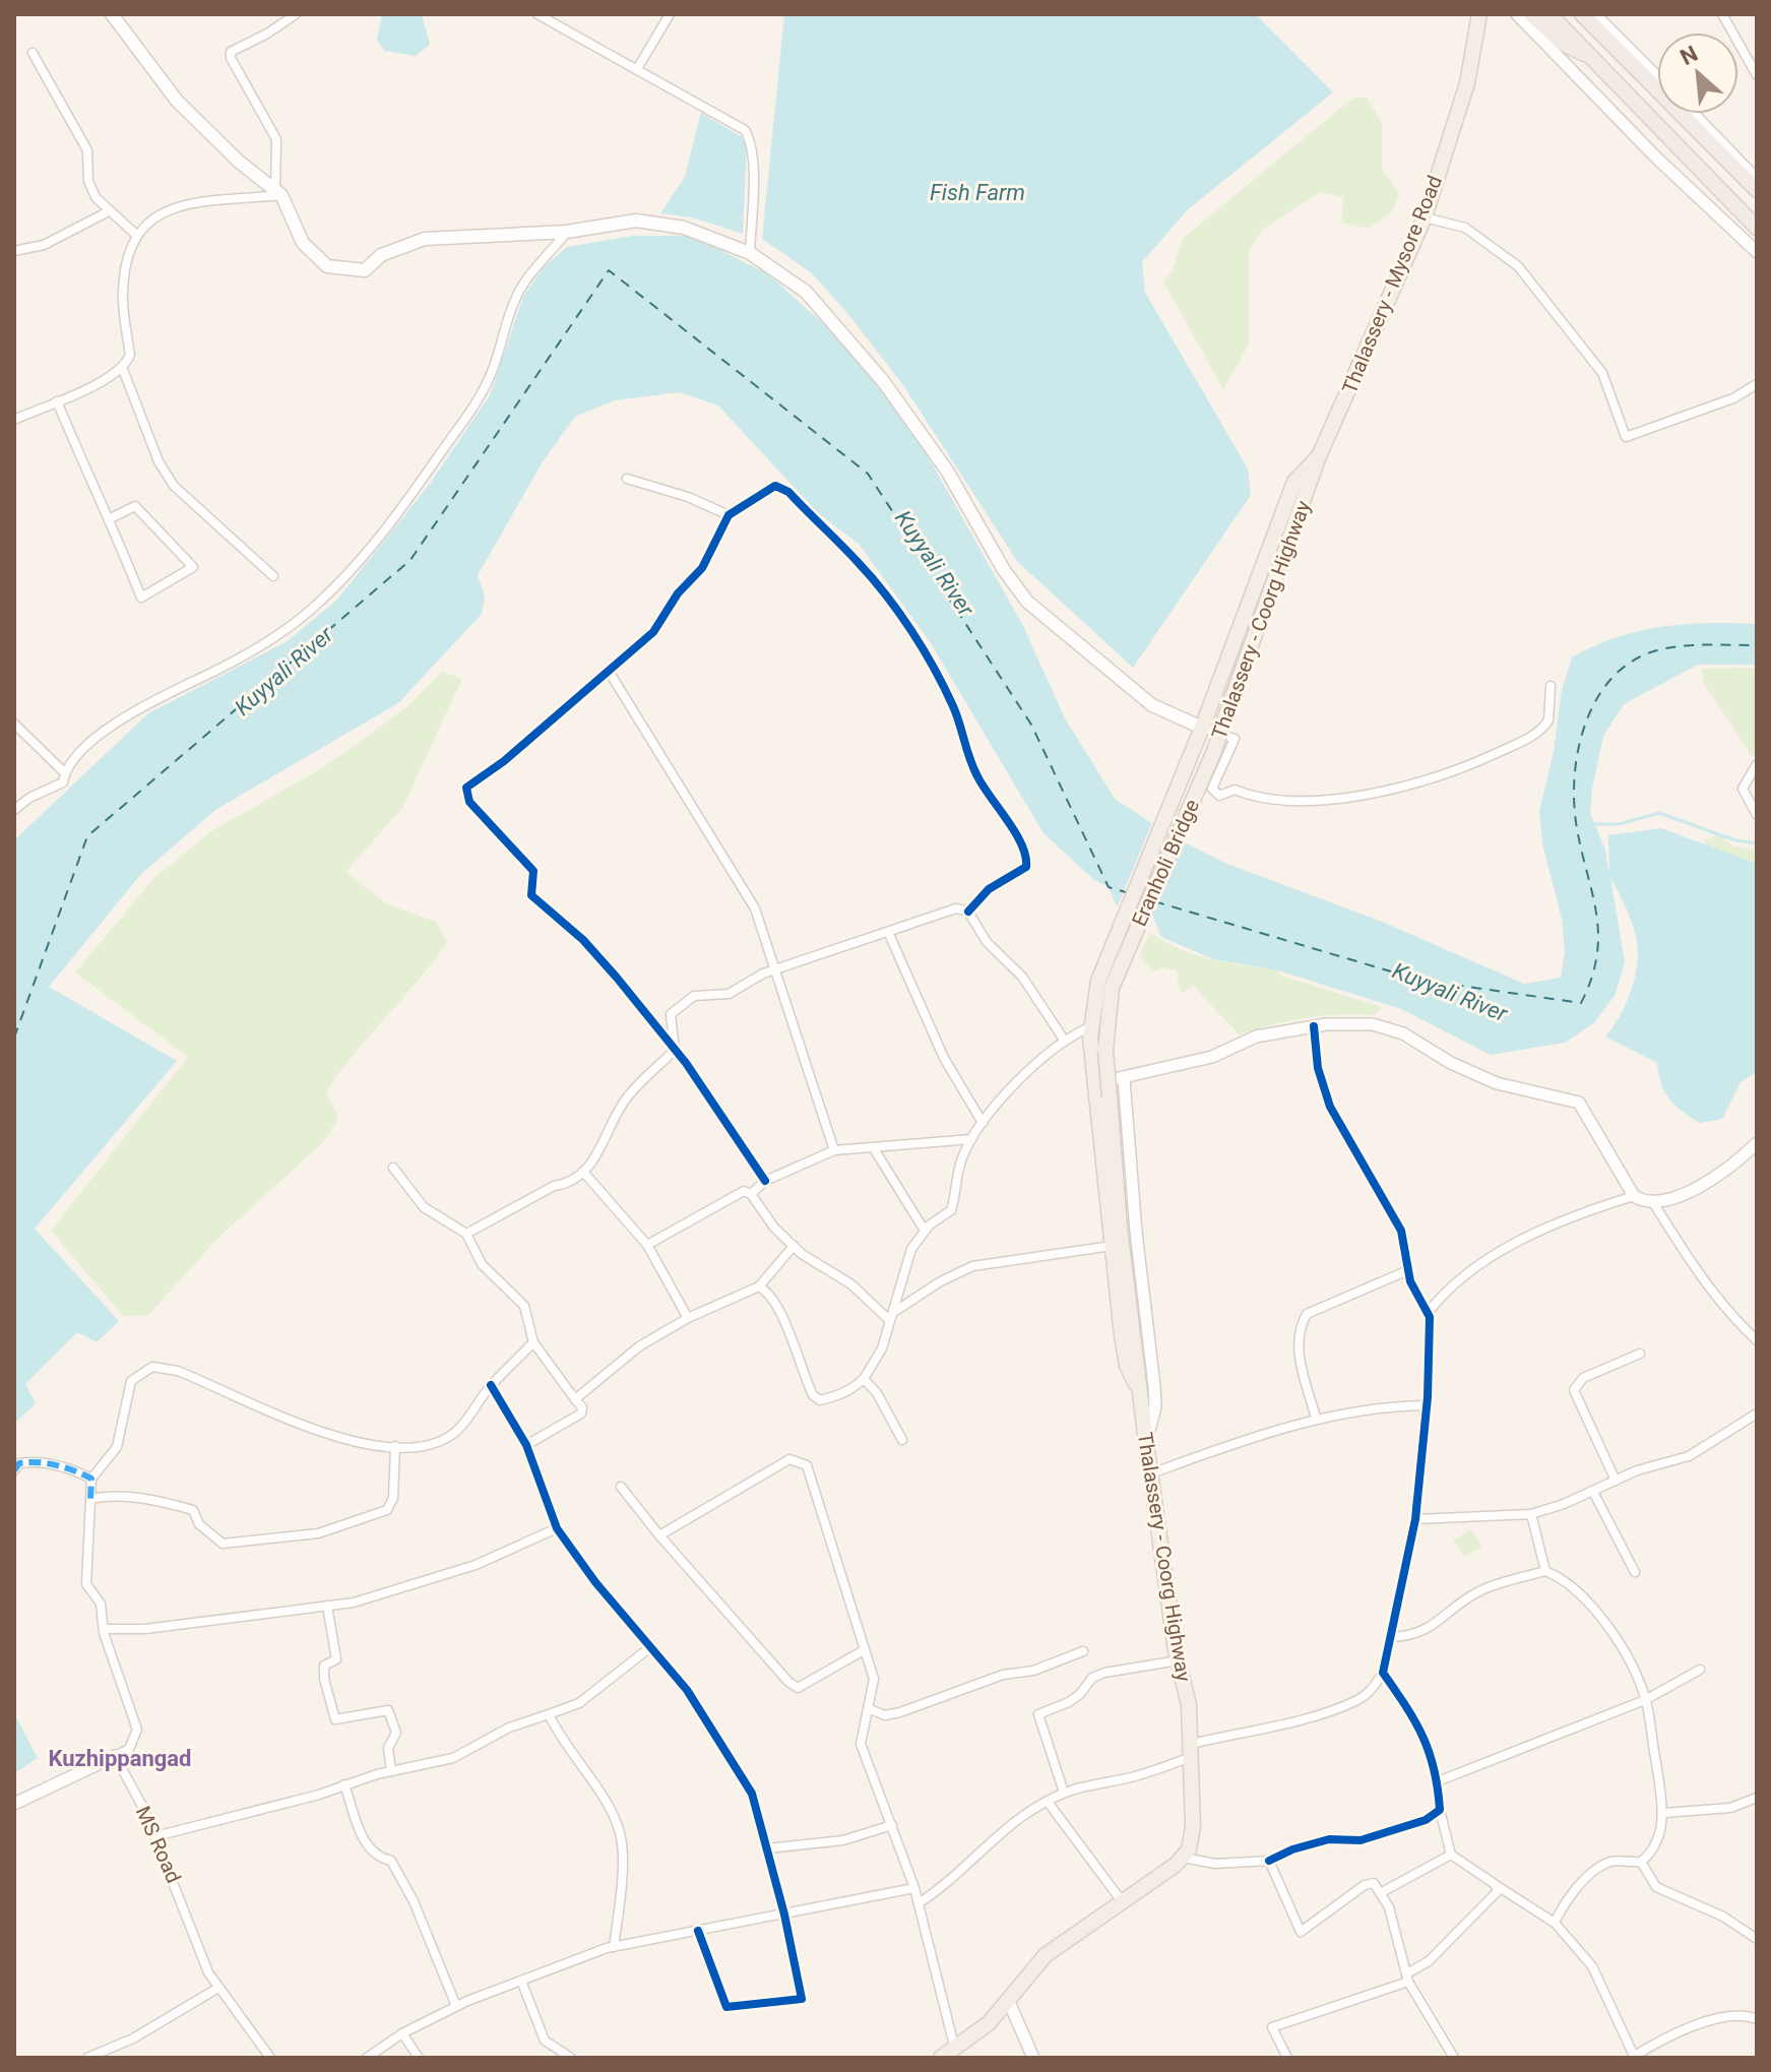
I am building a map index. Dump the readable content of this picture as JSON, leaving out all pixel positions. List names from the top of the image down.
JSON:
{
  "streets": {
    "main road": ["Thalassery - Mysore Road", "Thalassery - Coorg Highway", "Eranholi Bridge"],
    "street": ["MS Road"]
  },
  "crossings": [
    ["Thalassery - Mysore Road", "Thalassery - Coorg Highway"],
    ["Thalassery - Coorg Highway", "Eranholi Bridge"]
  ],
  "districts": ["Kuzhippangad"],
  "water": ["Fish Farm", "Kuyyali River"],
  "north": "top left"
}
